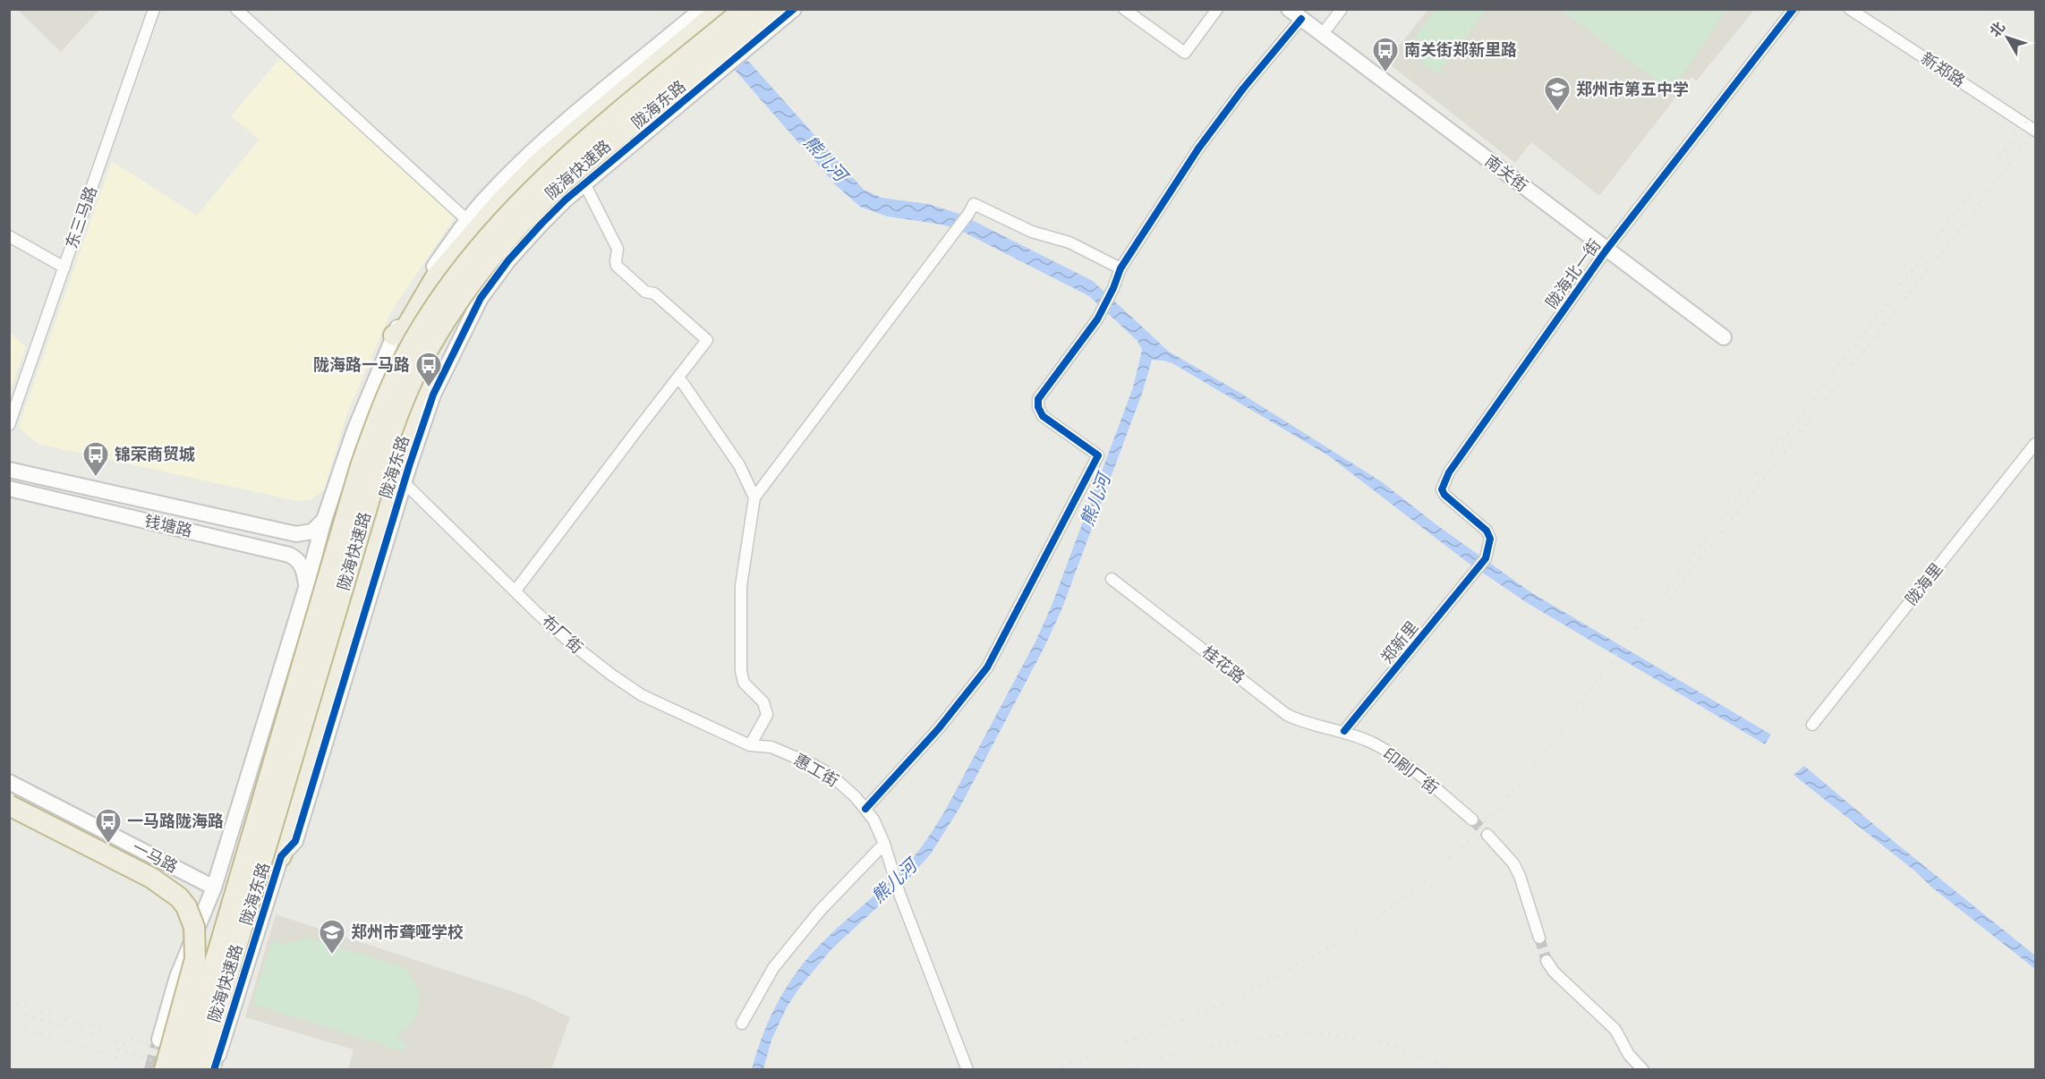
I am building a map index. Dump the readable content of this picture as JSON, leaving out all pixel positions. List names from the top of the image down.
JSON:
{
  "streets": {
    "highway": ["陇海快速路"],
    "street": [
      "新郑路",
      "陇海东路",
      "南关街",
      "东三马路",
      "陇海北一街",
      "钱塘路",
      "陇海里",
      "布厂街",
      "郑新里",
      "桂花路",
      "惠工街",
      "印刷厂街",
      "一马路"
    ]
  },
  "crossings": [
    ["陇海东路", "布厂街"],
    ["南关街", "陇海北一街"],
    ["陇海北一街", "郑新里"],
    ["布厂街", "惠工街"],
    ["郑新里", "桂花路"],
    ["郑新里", "印刷厂街"],
    ["桂花路", "印刷厂街"]
  ],
  "water": ["熊儿河"],
  "places": {
    "bus stop": [
      "南关街郑新里路",
      "陇海路一马路",
      "锦荣商贸城",
      "一马路陇海路"
    ],
    "school or university": ["郑州市第五中学", "郑州市聋哑学校"]
  },
  "north": "top left"
}
